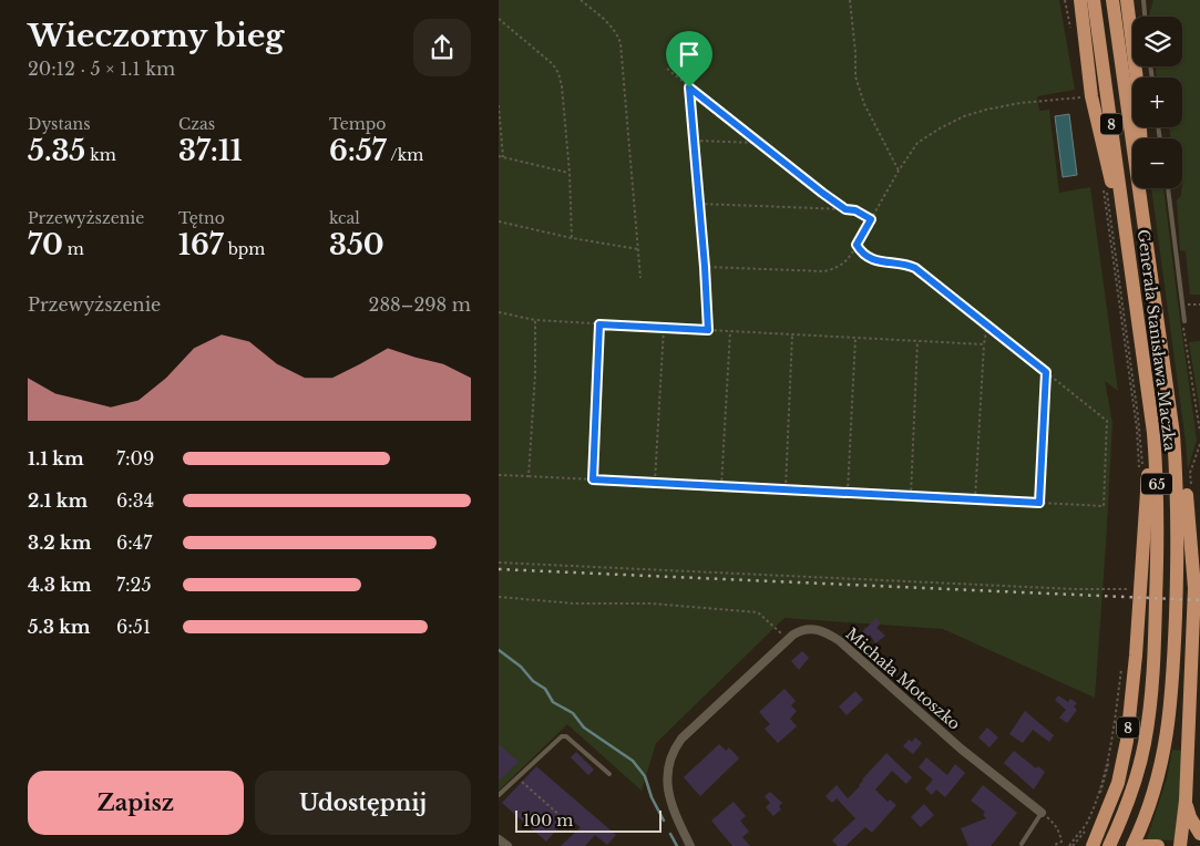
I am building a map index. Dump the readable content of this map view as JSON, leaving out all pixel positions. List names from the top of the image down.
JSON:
{
  "streets": {
    "highway": ["8", "Generała Stanisława Maczka", "65"],
    "street": ["Michała Motoszko"]
  },
  "crossings": [
    ["8", "Generała Stanisława Maczka"]
  ],
  "scale_bar": "100 m",
  "page": {
    "heading": ["Wieczorny bieg", "20:12 · 5 × 1.1 km"],
    "map_buttons": ["+", "−"],
    "stats": [
      ["Dystans", "5.35 km"],
      ["Czas", "37:11"],
      ["Tempo", "6:57 /km"],
      ["Przewyższenie", "70 m"],
      ["Tętno", "167 bpm"],
      ["kcal", "350"]
    ],
    "chart": ["Przewyższenie", "288–298 m"],
    "list": [
      {
        "name": "1.1 km",
        "note": "7:09"
      },
      {
        "name": "2.1 km",
        "note": "6:34"
      },
      {
        "name": "3.2 km",
        "note": "6:47"
      },
      {
        "name": "4.3 km",
        "note": "7:25"
      },
      {
        "name": "5.3 km",
        "note": "6:51"
      }
    ],
    "buttons": ["Zapisz", "Udostępnij"],
    "scale": "100 m"
  }
}
